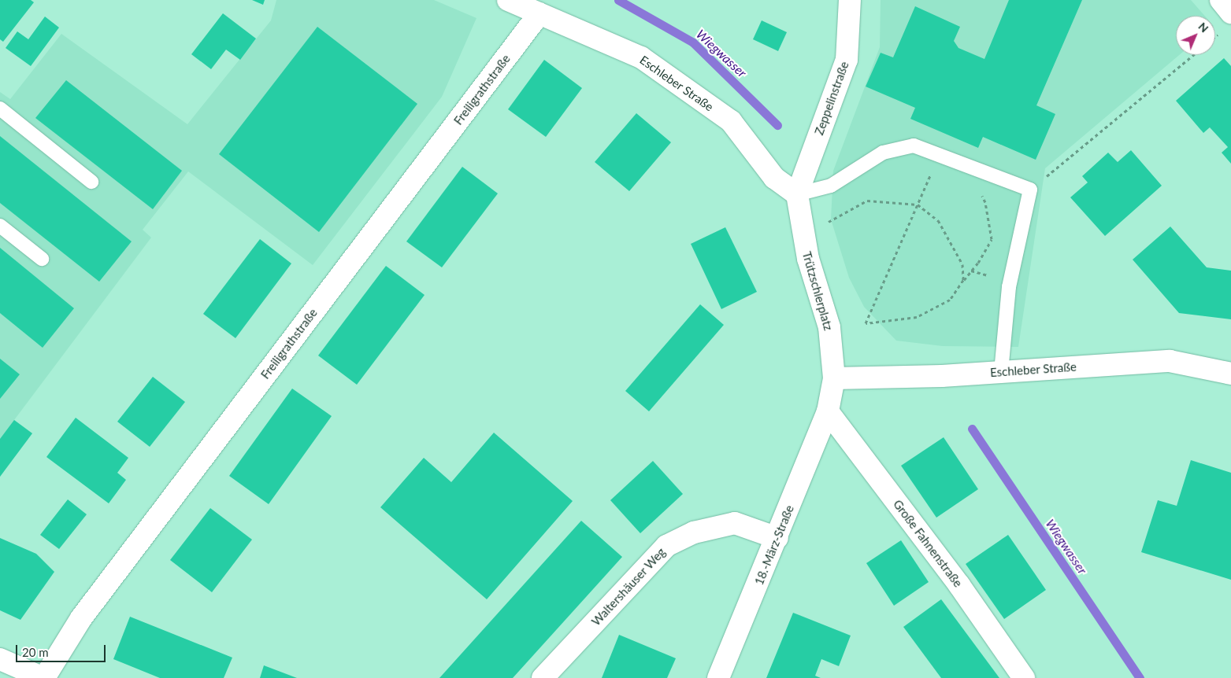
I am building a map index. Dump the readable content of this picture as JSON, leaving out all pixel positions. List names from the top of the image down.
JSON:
{
  "streets": {
    "street": [
      "Eschleber Straße",
      "Freiligrathstraße",
      "Zeppelinstraße",
      "Trützschlerplatz",
      "Große Fahnenstraße",
      "18.-März-Straße",
      "Waltershäuser Weg"
    ]
  },
  "crossings": [
    ["Eschleber Straße", "Freiligrathstraße"],
    ["Eschleber Straße", "Zeppelinstraße"],
    ["Eschleber Straße", "Trützschlerplatz"],
    ["Zeppelinstraße", "Trützschlerplatz"],
    ["Trützschlerplatz", "Große Fahnenstraße"],
    ["Trützschlerplatz", "18.-März-Straße"],
    ["Große Fahnenstraße", "18.-März-Straße"],
    ["18.-März-Straße", "Waltershäuser Weg"]
  ],
  "water": ["Wiegwasser"],
  "scale_bar": "20 m",
  "north": "top right"
}
